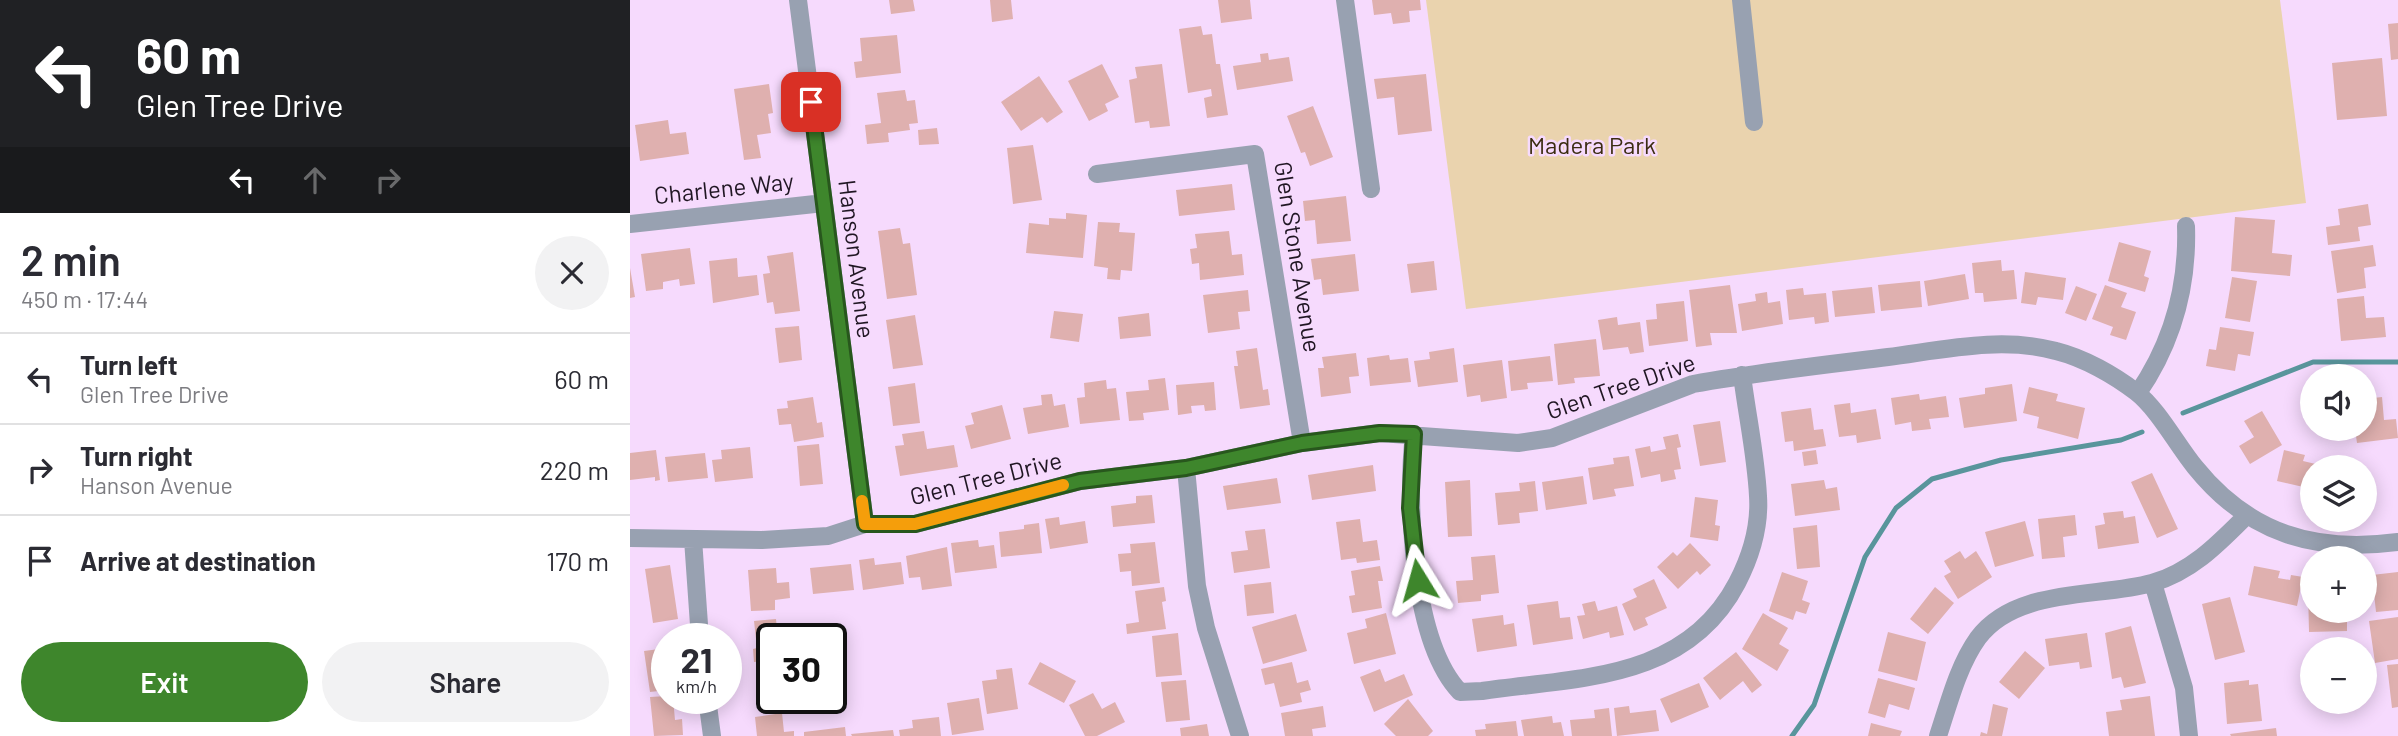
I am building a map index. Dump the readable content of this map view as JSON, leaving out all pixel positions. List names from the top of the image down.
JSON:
{
  "streets": {
    "street": [
      "Charlene Way",
      "Glen Stone Avenue",
      "Hanson Avenue",
      "Glen Tree Drive"
    ]
  },
  "crossings": [
    ["Charlene Way", "Hanson Avenue"],
    ["Glen Stone Avenue", "Glen Tree Drive"],
    ["Hanson Avenue", "Glen Tree Drive"]
  ],
  "parks": ["Madera Park"],
  "page": {
    "turn": ["60 m", "Glen Tree Drive"],
    "heading": ["2 min", "450 m · 17:44"],
    "list": [
      {
        "name": "Turn left",
        "note": "Glen Tree Drive",
        "value": "60 m"
      },
      {
        "name": "Turn right",
        "note": "Hanson Avenue",
        "value": "220 m"
      },
      {
        "name": "Arrive at destination",
        "value": "170 m"
      }
    ],
    "map_buttons": ["+", "−"],
    "speed": "21 km/h",
    "limit": "30",
    "buttons": ["Exit", "Share"]
  }
}
